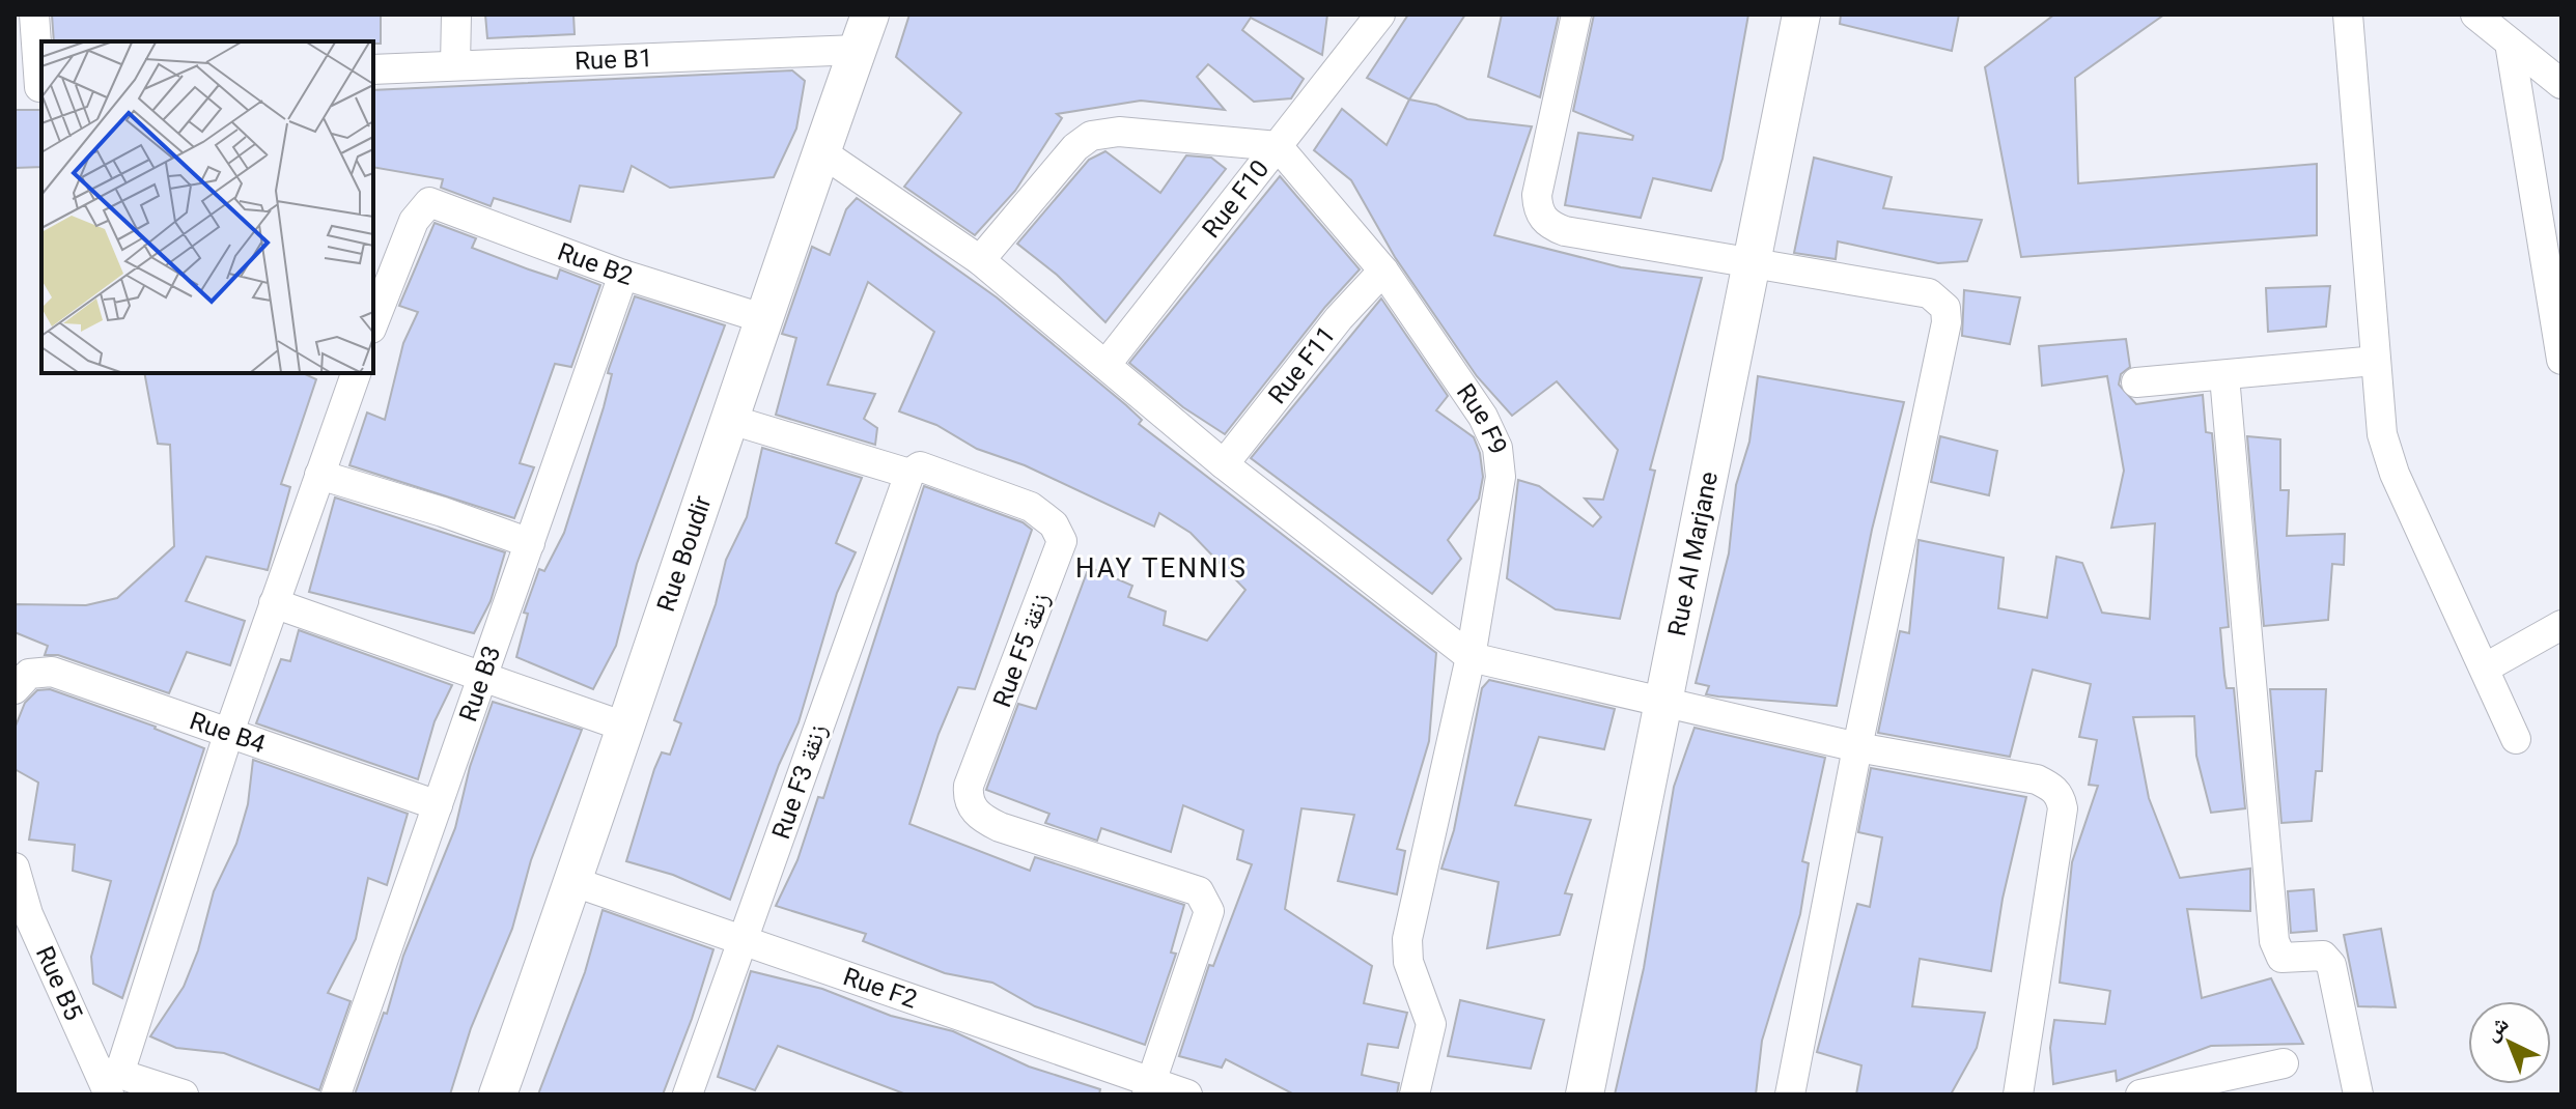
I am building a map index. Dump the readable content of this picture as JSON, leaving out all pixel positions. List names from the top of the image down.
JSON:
{
  "streets": {
    "street": [
      "Rue B1",
      "Rue F10",
      "Rue B2",
      "Rue F11",
      "Rue F9",
      "Rue Al Marjane",
      "Rue Boudir",
      "Rue F5 زنقة",
      "Rue B3",
      "Rue B4",
      "Rue F3 زنقة",
      "Rue B5",
      "Rue F2"
    ]
  },
  "crossings": [
    ["Rue B1", "Rue Boudir"],
    ["Rue F10", "Rue F9"],
    ["Rue B2", "Rue Boudir"],
    ["Rue B2", "Rue B3"],
    ["Rue F11", "Rue F9"],
    ["Rue Boudir", "Rue F2"],
    ["Rue F5 زنقة", "Rue F3 زنقة"],
    ["Rue F5 زنقة", "Rue F2"],
    ["Rue B3", "Rue B4"],
    ["Rue F3 زنقة", "Rue F2"]
  ],
  "districts": ["HAY TENNIS"],
  "north": "top left"
}
